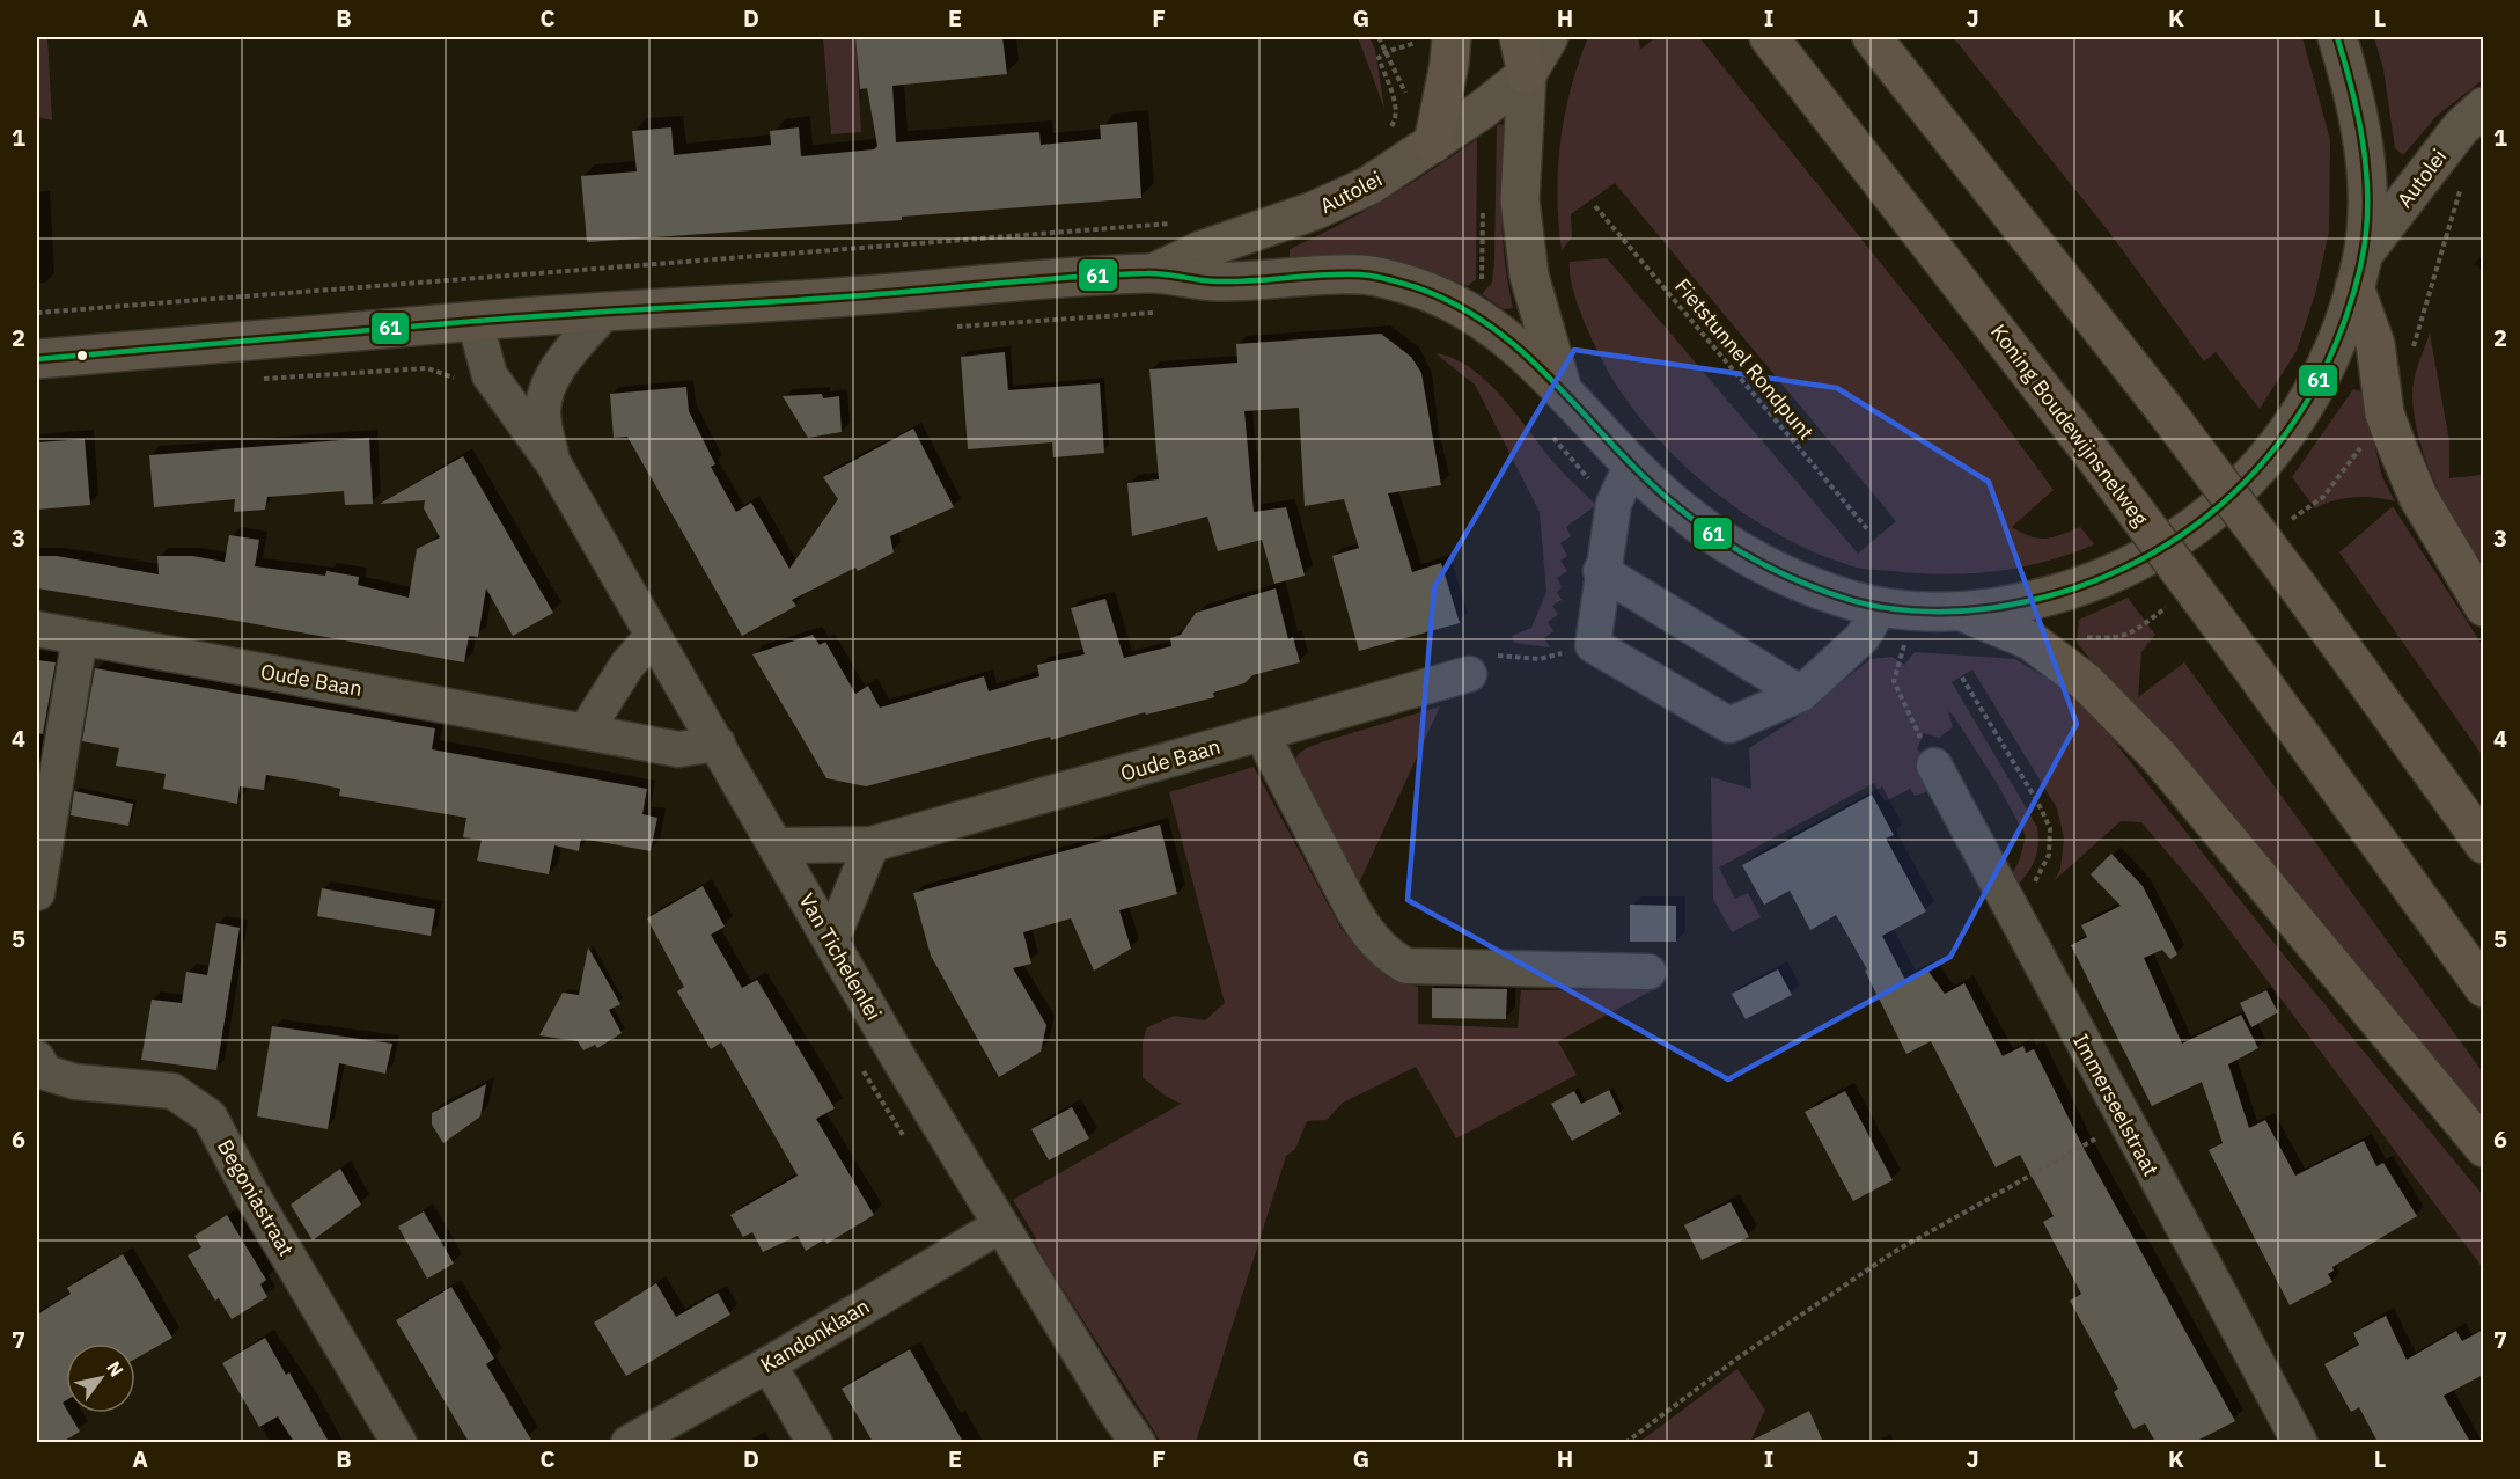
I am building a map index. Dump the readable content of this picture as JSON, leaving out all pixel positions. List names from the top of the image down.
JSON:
{
  "streets": {
    "highway": ["Koning Boudewijnsnelweg"],
    "main road": ["Autolei"],
    "street": [
      "Oude Baan",
      "Van Tichelenlei",
      "Immerseelstraat",
      "Begoniastraat",
      "Kandonklaan"
    ],
    "path": ["Fietstunnel Rondpunt"]
  },
  "crossings": [
    ["Autolei", "Van Tichelenlei"],
    ["Oude Baan", "Van Tichelenlei"],
    ["Van Tichelenlei", "Kandonklaan"]
  ],
  "lines": ["transit line 61"],
  "north": "top right",
  "grid": {
    "columns": [
      "A",
      "B",
      "C",
      "D",
      "E",
      "F",
      "G",
      "H",
      "I",
      "J",
      "K",
      "L"
    ],
    "rows": [
      "1",
      "2",
      "3",
      "4",
      "5",
      "6",
      "7"
    ]
  }
}
